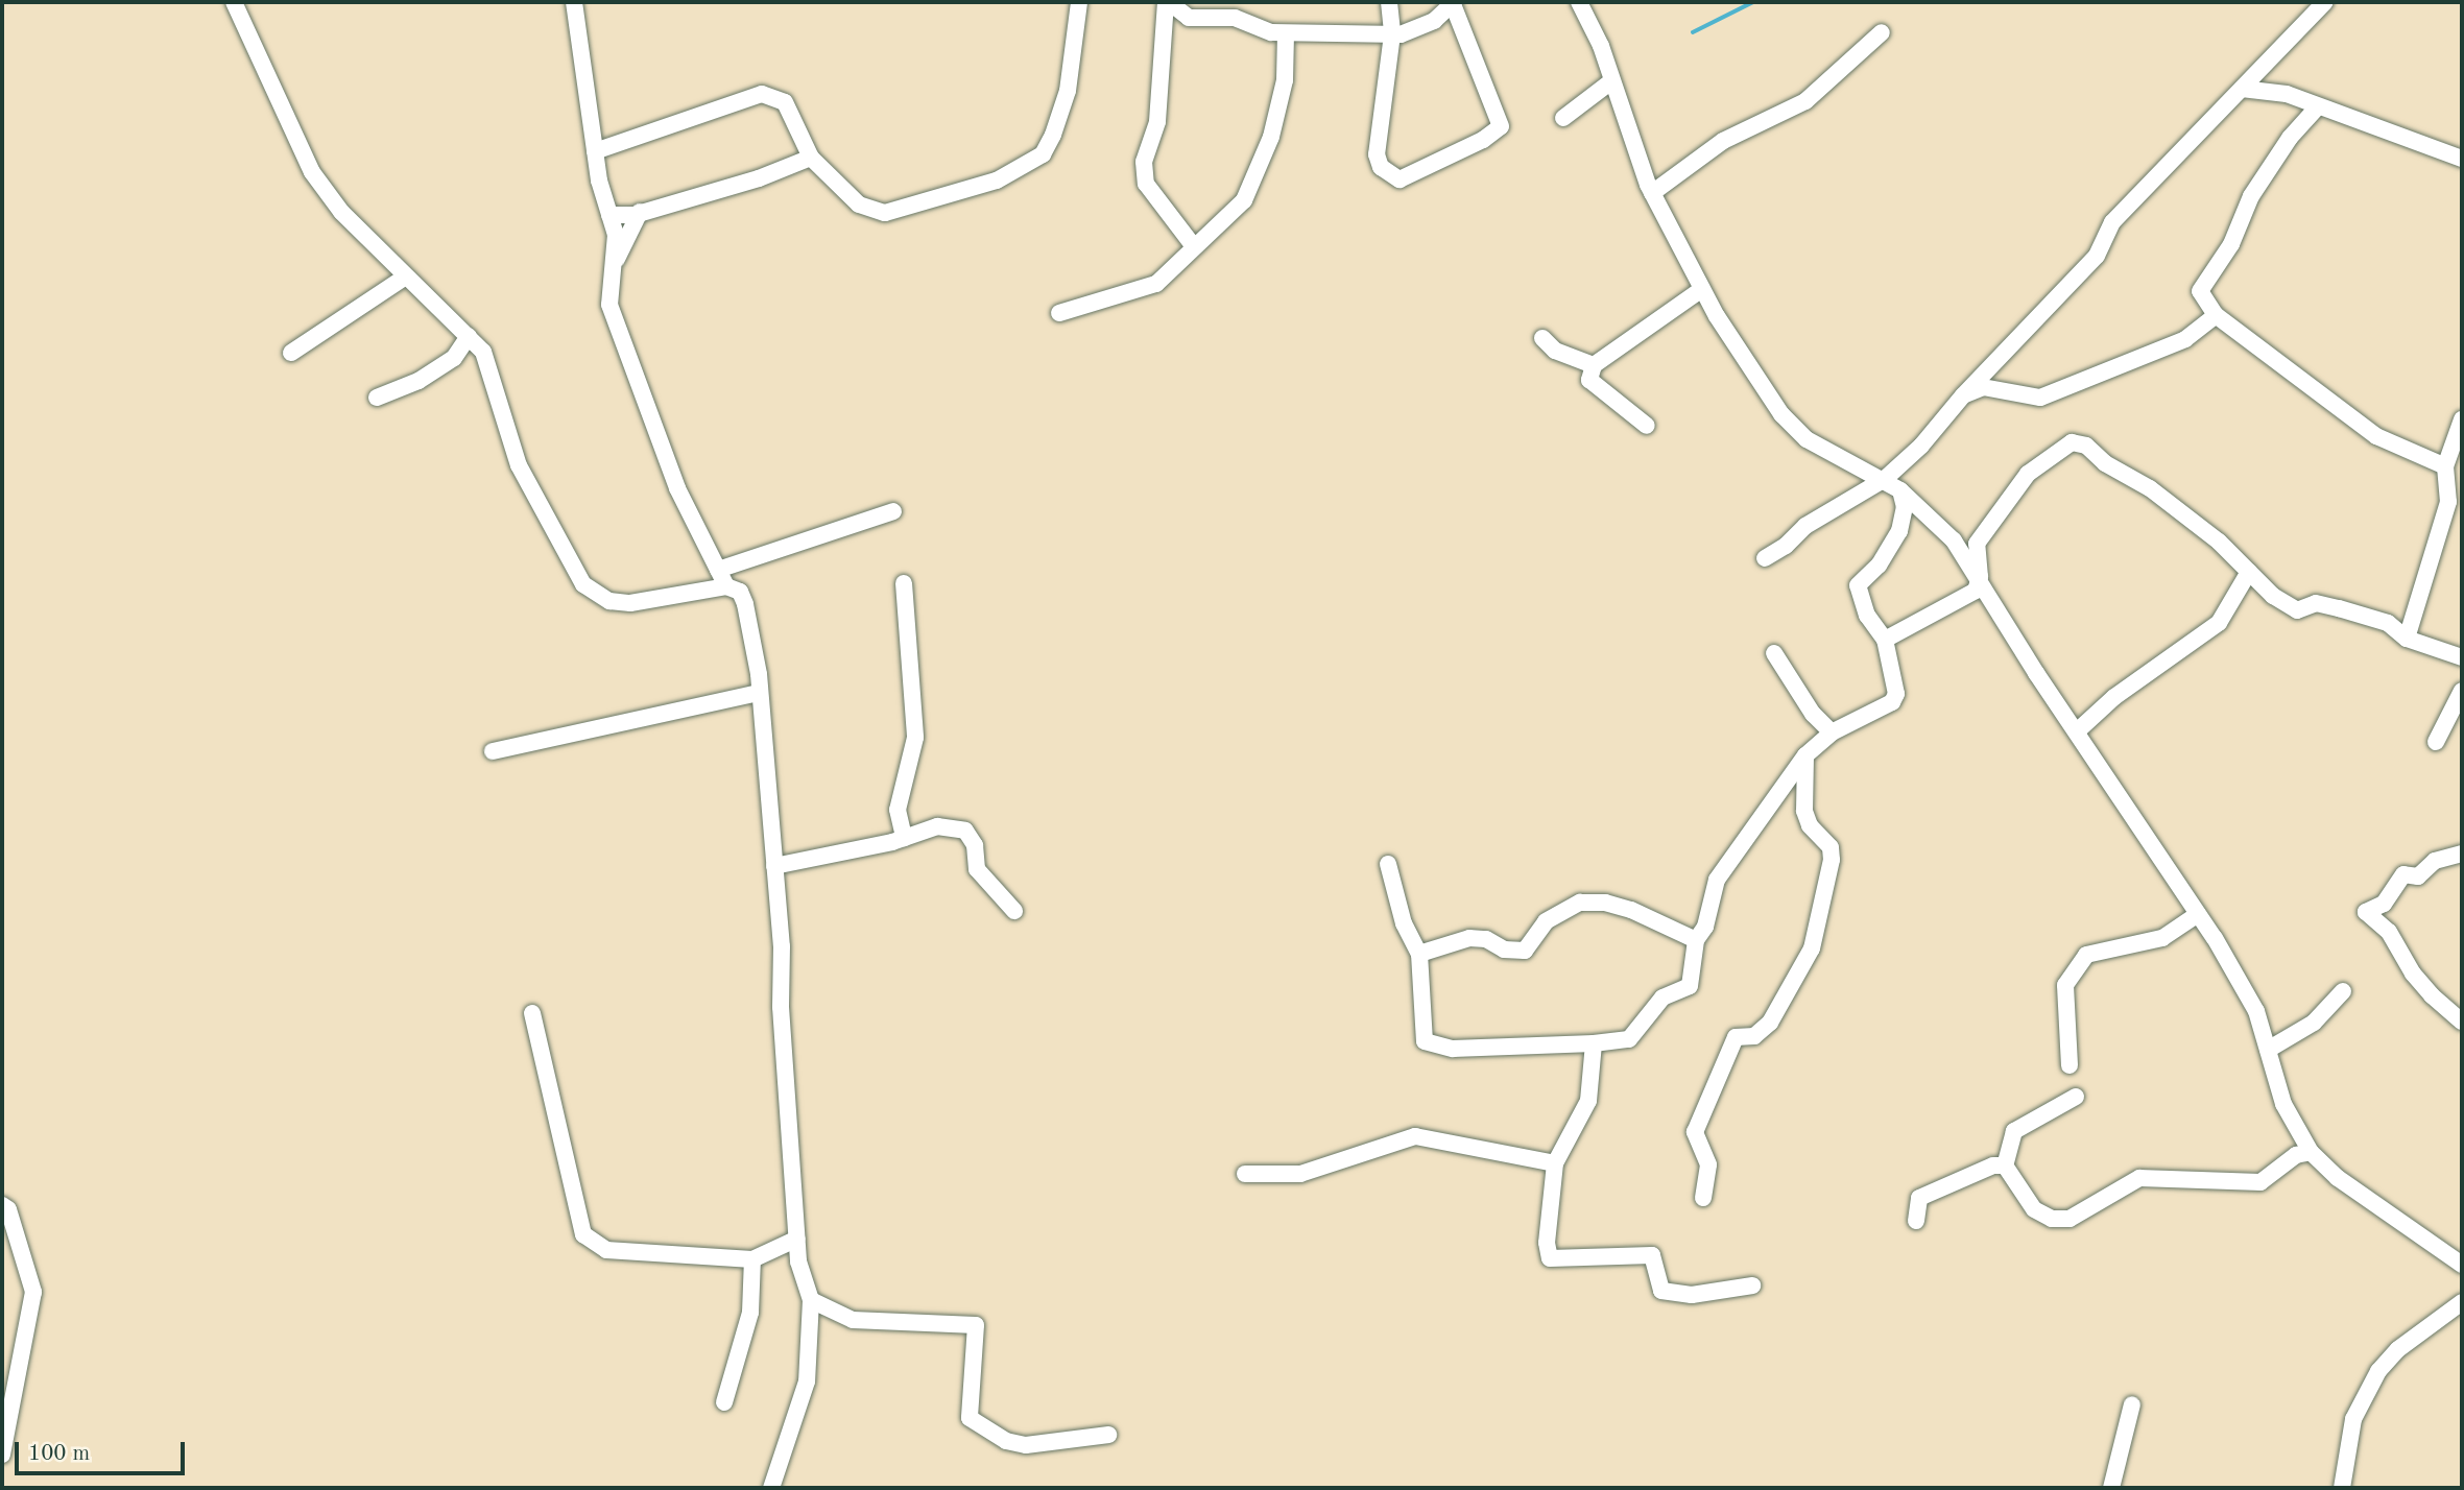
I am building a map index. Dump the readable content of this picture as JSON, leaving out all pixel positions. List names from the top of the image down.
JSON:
{
  "scale_bar": "100 m"
}
